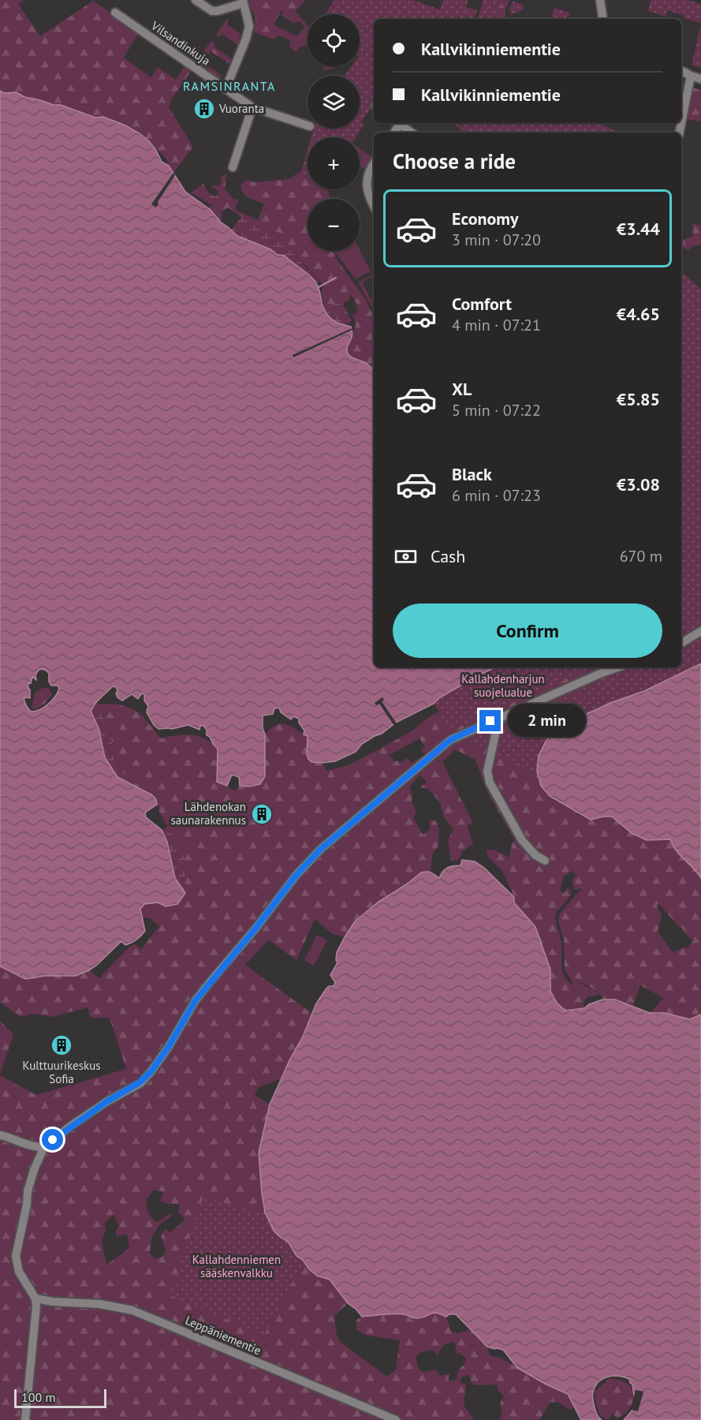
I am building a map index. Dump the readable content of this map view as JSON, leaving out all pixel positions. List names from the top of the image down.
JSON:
{
  "streets": {
    "street": ["Vilsandinkuja", "Leppäniementie"]
  },
  "districts": ["RAMSINRANTA"],
  "parks": ["Kallahdenharjun suojelualue", "Kallahdenniemen sääskenvalkku"],
  "places": {
    "building": ["Vuoranta", "Lähdenokan saunarakennus", "Kulttuurikeskus Sofia"]
  },
  "scale_bar": "100 m",
  "page": {
    "map_buttons": ["+", "−"],
    "banner": ["Kallvikinniementie", "Kallvikinniementie"],
    "heading": "Choose a ride",
    "list": [
      {
        "name": "Economy",
        "note": "3 min · 07:20",
        "value": "€3.44"
      },
      {
        "name": "Comfort",
        "note": "4 min · 07:21",
        "value": "€4.65"
      },
      {
        "name": "XL",
        "note": "5 min · 07:22",
        "value": "€5.85"
      },
      {
        "name": "Black",
        "note": "6 min · 07:23",
        "value": "€3.08"
      }
    ],
    "pay": ["Cash", "670 m"],
    "buttons": "Confirm",
    "bubble": "2 min",
    "scale": "100 m"
  }
}
